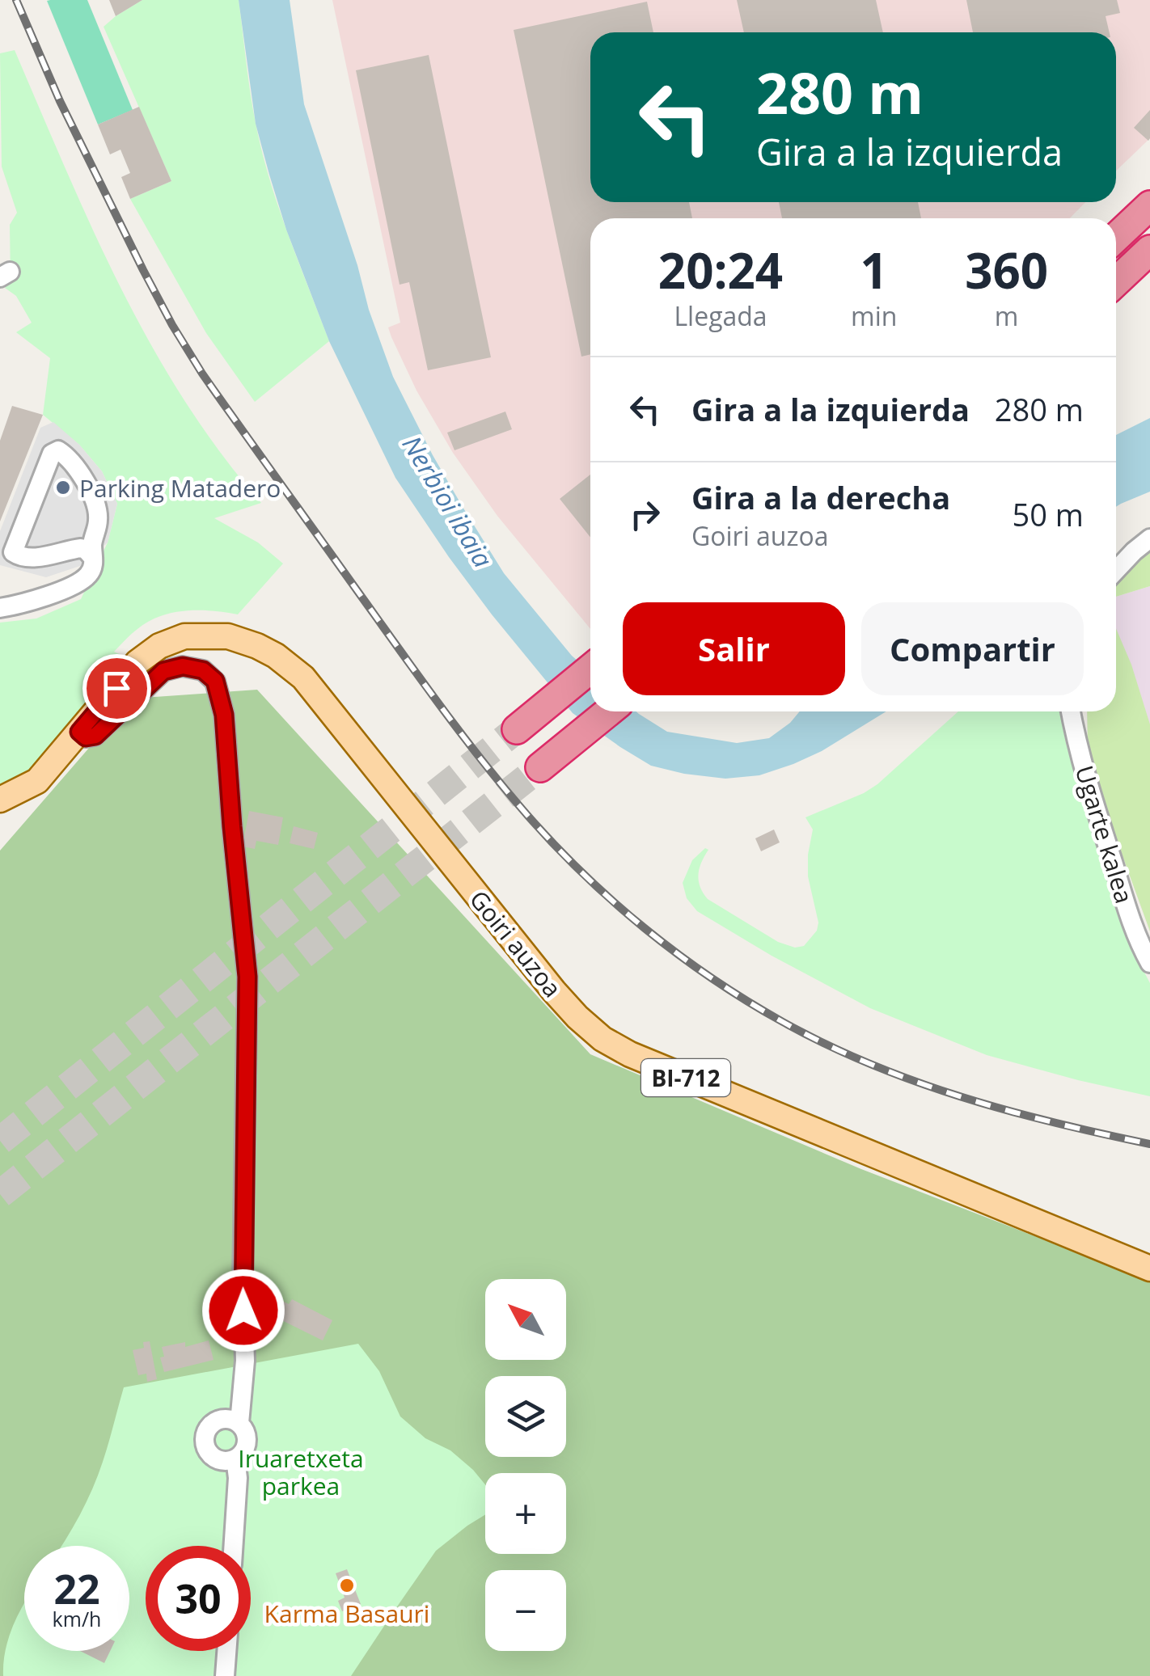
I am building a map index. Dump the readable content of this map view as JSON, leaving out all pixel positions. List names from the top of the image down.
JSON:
{
  "streets": {
    "main road": ["Goiri auzoa", "BI-712"],
    "street": ["Ugarte kalea"]
  },
  "water": ["Nerbioi ibaia"],
  "parks": ["Iruaretxeta parkea"],
  "places": ["Parking Matadero", "Karma Basauri"],
  "north": "top left",
  "page": {
    "turn": ["280 m", "Gira a la izquierda"],
    "eta": [
      "20:24",
      "Llegada",
      "1",
      "min",
      "360",
      "m"
    ],
    "list": [
      {
        "name": "Gira a la izquierda",
        "value": "280 m"
      },
      {
        "name": "Gira a la derecha",
        "note": "Goiri auzoa",
        "value": "50 m"
      }
    ],
    "buttons": ["Salir", "Compartir"],
    "map_buttons": ["+", "−"],
    "speed": "22 km/h",
    "limit": "30"
  }
}
